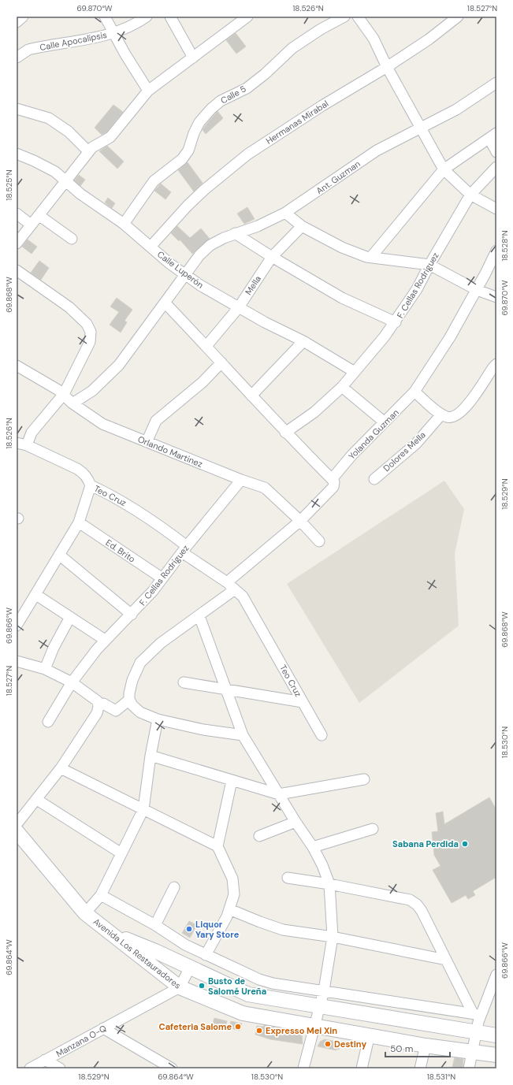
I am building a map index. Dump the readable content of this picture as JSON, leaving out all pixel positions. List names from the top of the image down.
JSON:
{
  "streets": {
    "street": [
      "Calle Apocalípsis",
      "Calle 5",
      "Hermanas Mirabal",
      "Ant. Guzman",
      "Calle Luperón",
      "Mella",
      "F. Cellas Rodriguez",
      "Yolanda Guzman",
      "Orlando Martinez",
      "Dolores Mella",
      "Teo Cruz",
      "Ed. Brito",
      "Avenida Los Restauradores",
      "Manzana O-Q"
    ]
  },
  "crossings": [
    ["Calle 5", "Calle Luperón"],
    ["Hermanas Mirabal", "Calle Luperón"],
    ["Ant. Guzman", "Calle Luperón"],
    ["Ant. Guzman", "Orlando Martinez"],
    ["Calle Luperón", "Mella"],
    ["Calle Luperón", "F. Cellas Rodriguez"],
    ["F. Cellas Rodriguez", "Orlando Martinez"],
    ["F. Cellas Rodriguez", "Teo Cruz"],
    ["F. Cellas Rodriguez", "Ed. Brito"],
    ["Yolanda Guzman", "Orlando Martinez"],
    ["Yolanda Guzman", "Teo Cruz"],
    ["Avenida Los Restauradores", "Manzana O-Q"]
  ],
  "places": [
    "Sabana Perdida",
    "Liquor Yary Store",
    "Busto de Salomé Ureña",
    "Cafeteria Salome",
    "Expresso Mei Xin",
    "Destiny"
  ],
  "scale_bar": "50 m",
  "coordinates": [
    "69.870°W",
    "18.526°N",
    "18.527°N",
    "18.525°N",
    "18.528°N",
    "69.868°W",
    "18.529°N",
    "69.866°W",
    "18.530°N",
    "69.864°W",
    "18.531°N"
  ]
}
